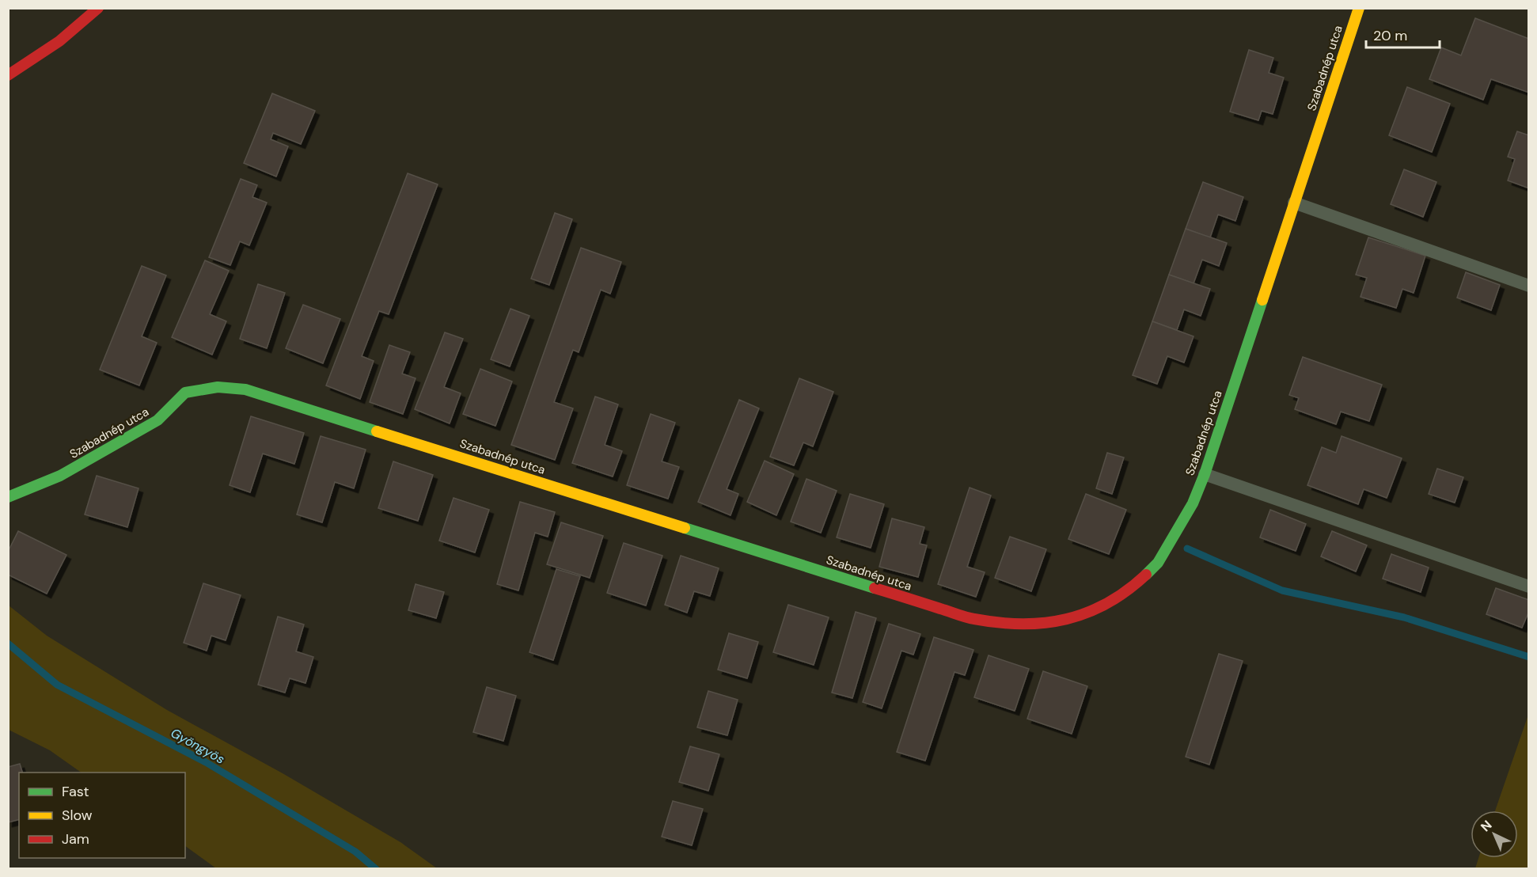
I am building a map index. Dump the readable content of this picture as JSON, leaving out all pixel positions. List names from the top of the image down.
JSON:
{
  "streets": {
    "street": ["Szabadnép utca"]
  },
  "water": ["Gyöngyös"],
  "legend": ["Fast", "Slow", "Jam"],
  "scale_bar": "20 m",
  "north": "top left"
}
